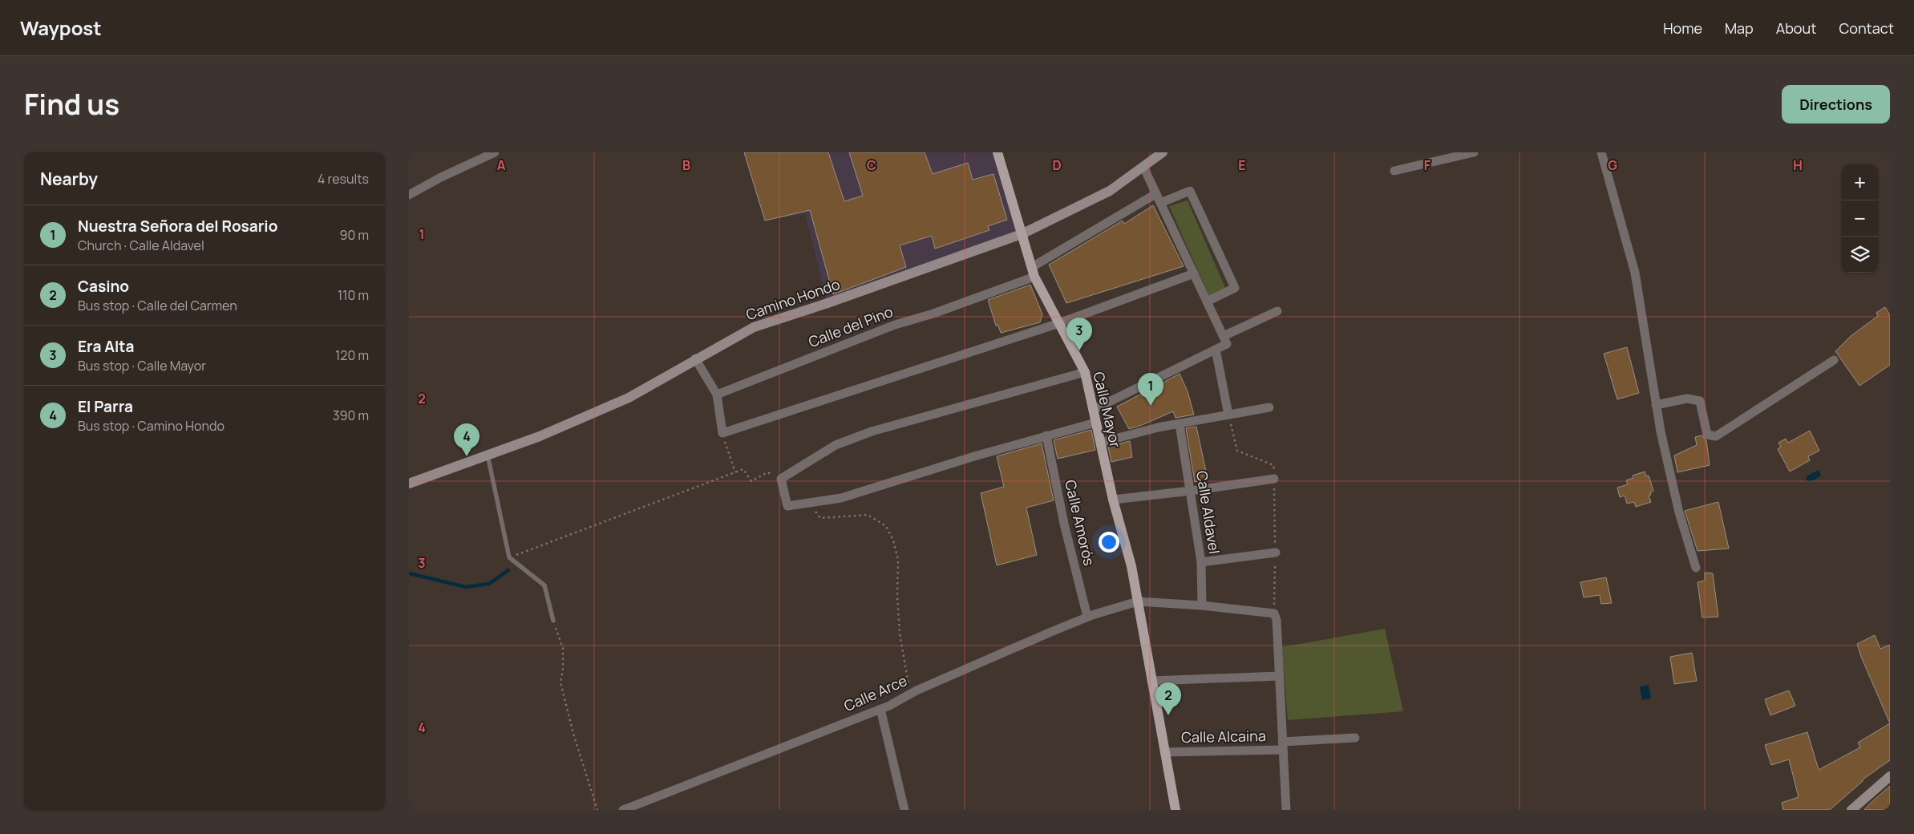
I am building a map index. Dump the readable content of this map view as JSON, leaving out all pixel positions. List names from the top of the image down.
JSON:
{
  "streets": {
    "main road": ["Camino Hondo", "Calle Mayor"],
    "street": [
      "Calle del Pino",
      "Calle Aldavel",
      "Calle Amorós",
      "Calle Arce",
      "Calle Alcaina"
    ]
  },
  "crossings": [
    ["Camino Hondo", "Calle Mayor"],
    ["Calle del Pino", "Calle Mayor"],
    ["Calle Mayor", "Calle Arce"],
    ["Calle Mayor", "Calle Alcaina"],
    ["Calle Amorós", "Calle Arce"]
  ],
  "page": {
    "header": "Waypost",
    "nav": [
      "Home",
      "Map",
      "About",
      "Contact"
    ],
    "title": "Find us",
    "buttons": "Directions",
    "heading": ["Nearby", "4 results"],
    "map_buttons": ["+", "−"],
    "list": [
      {
        "mark": "1",
        "name": "Nuestra Señora del Rosario",
        "note": "Church · Calle Aldavel",
        "value": "90 m"
      },
      {
        "mark": "2",
        "name": "Casino",
        "note": "Bus stop · Calle del Carmen",
        "value": "110 m"
      },
      {
        "mark": "3",
        "name": "Era Alta",
        "note": "Bus stop · Calle Mayor",
        "value": "120 m"
      },
      {
        "mark": "4",
        "name": "El Parra",
        "note": "Bus stop · Camino Hondo",
        "value": "390 m"
      }
    ],
    "pins": [
      "3",
      "1",
      "4",
      "2"
    ]
  },
  "grid": {
    "columns": [
      "A",
      "B",
      "C",
      "D",
      "E",
      "F",
      "G",
      "H"
    ],
    "rows": [
      "1",
      "2",
      "3",
      "4"
    ]
  }
}
